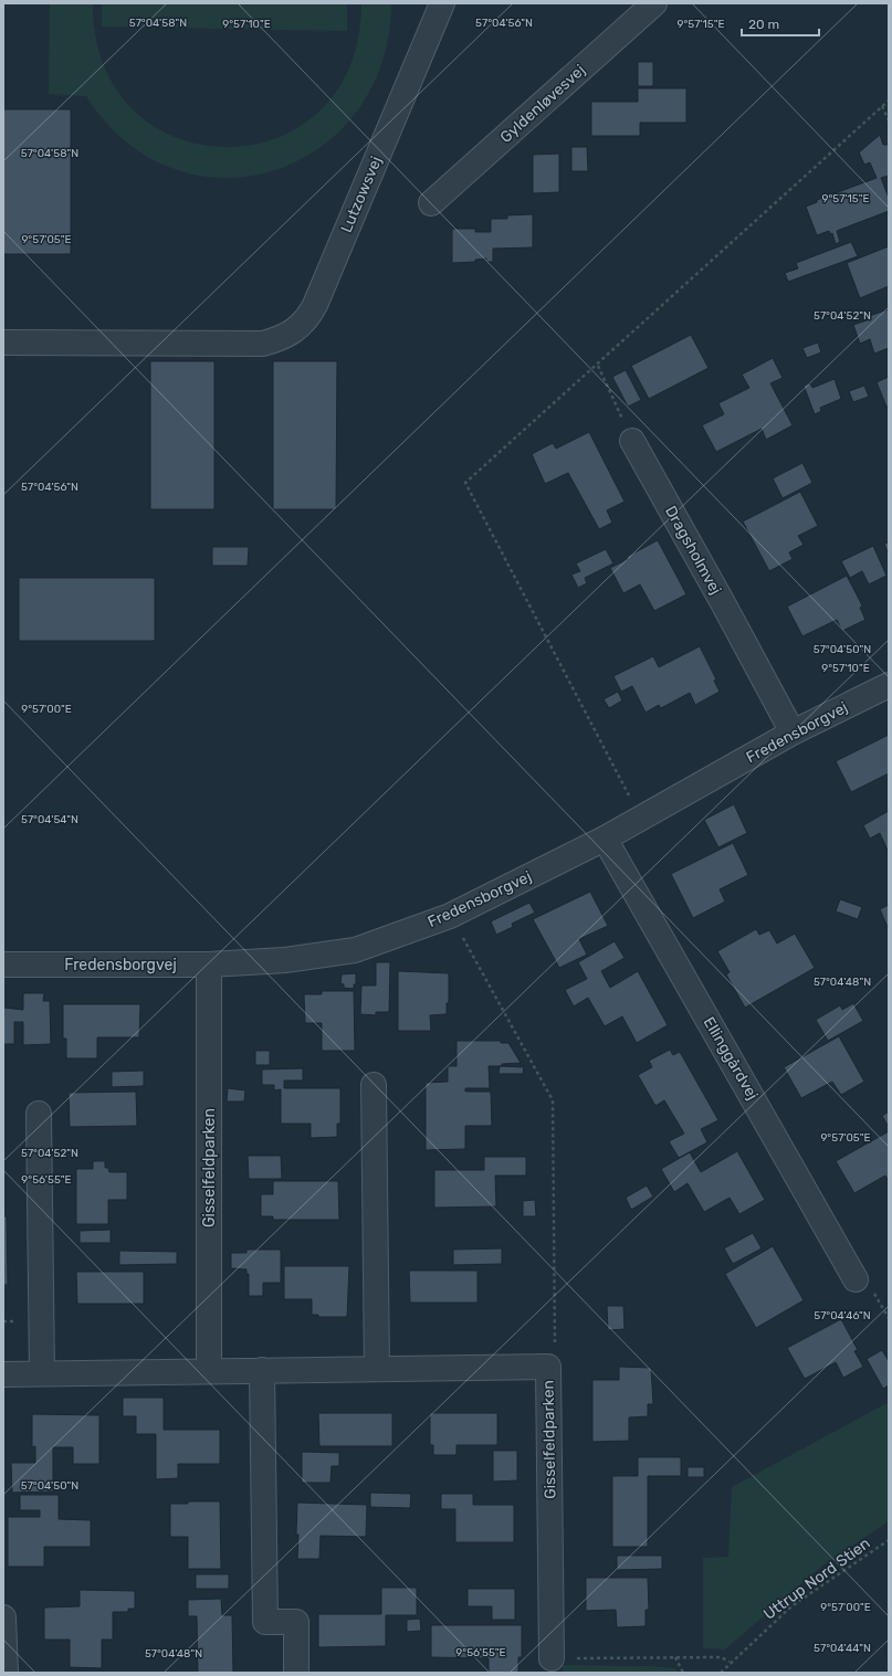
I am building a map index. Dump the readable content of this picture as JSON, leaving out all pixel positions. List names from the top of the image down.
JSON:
{
  "streets": {
    "street": [
      "Gyldenløvesvej",
      "Lutzowsvej",
      "Dragsholmvej",
      "Fredensborgvej",
      "Ellinggårdvej",
      "Gisselfeldparken"
    ],
    "path": ["Uttrup Nord Stien"]
  },
  "crossings": [
    ["Dragsholmvej", "Fredensborgvej"],
    ["Fredensborgvej", "Ellinggårdvej"],
    ["Fredensborgvej", "Gisselfeldparken"]
  ],
  "scale_bar": "20 m",
  "coordinates": [
    "57°04'58\"N",
    "57°04'56\"N",
    "9°57'10\"E",
    "9°57'15\"E",
    "9°57'05\"E",
    "57°04'52\"N",
    "57°04'50\"N",
    "9°57'00\"E",
    "57°04'54\"N",
    "57°04'48\"N",
    "9°56'55\"E",
    "57°04'46\"N",
    "57°04'44\"N"
  ]
}
